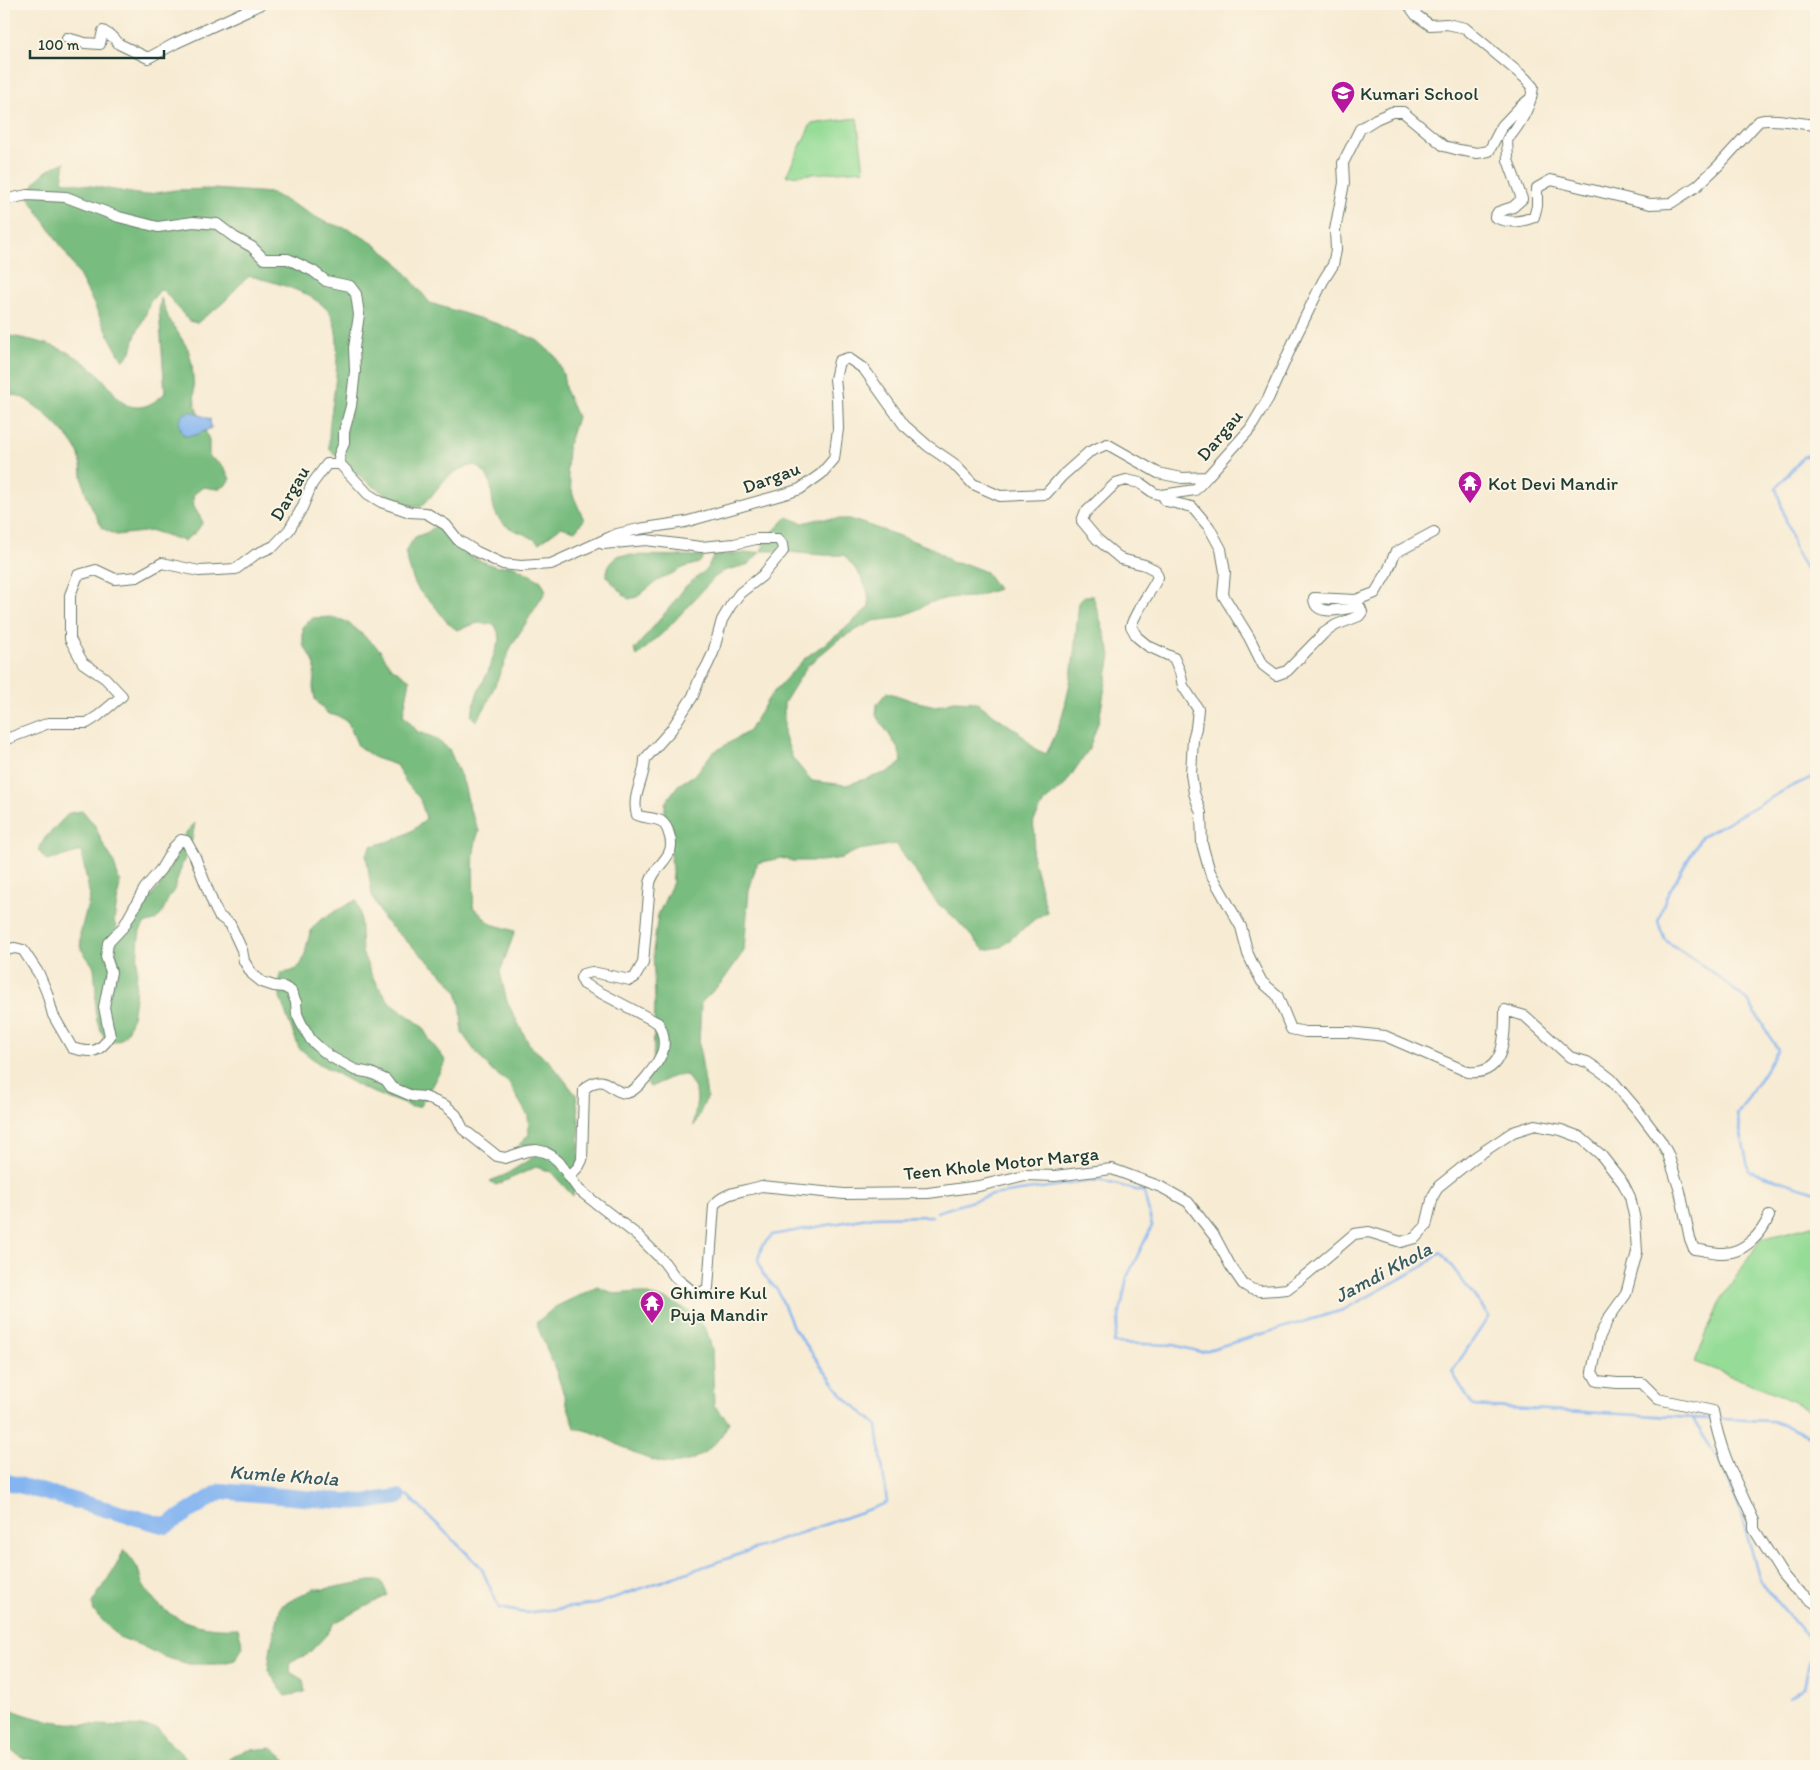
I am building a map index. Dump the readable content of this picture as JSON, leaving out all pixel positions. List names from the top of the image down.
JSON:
{
  "streets": {
    "street": ["Dargau", "Teen Khole Motor Marga"]
  },
  "water": ["Jamdi Khola", "Kumle Khola"],
  "places": {
    "school or university": ["Kumari School"],
    "temple": ["Kot Devi Mandir", "Ghimire Kul Puja Mandir"]
  },
  "scale_bar": "100 m"
}
